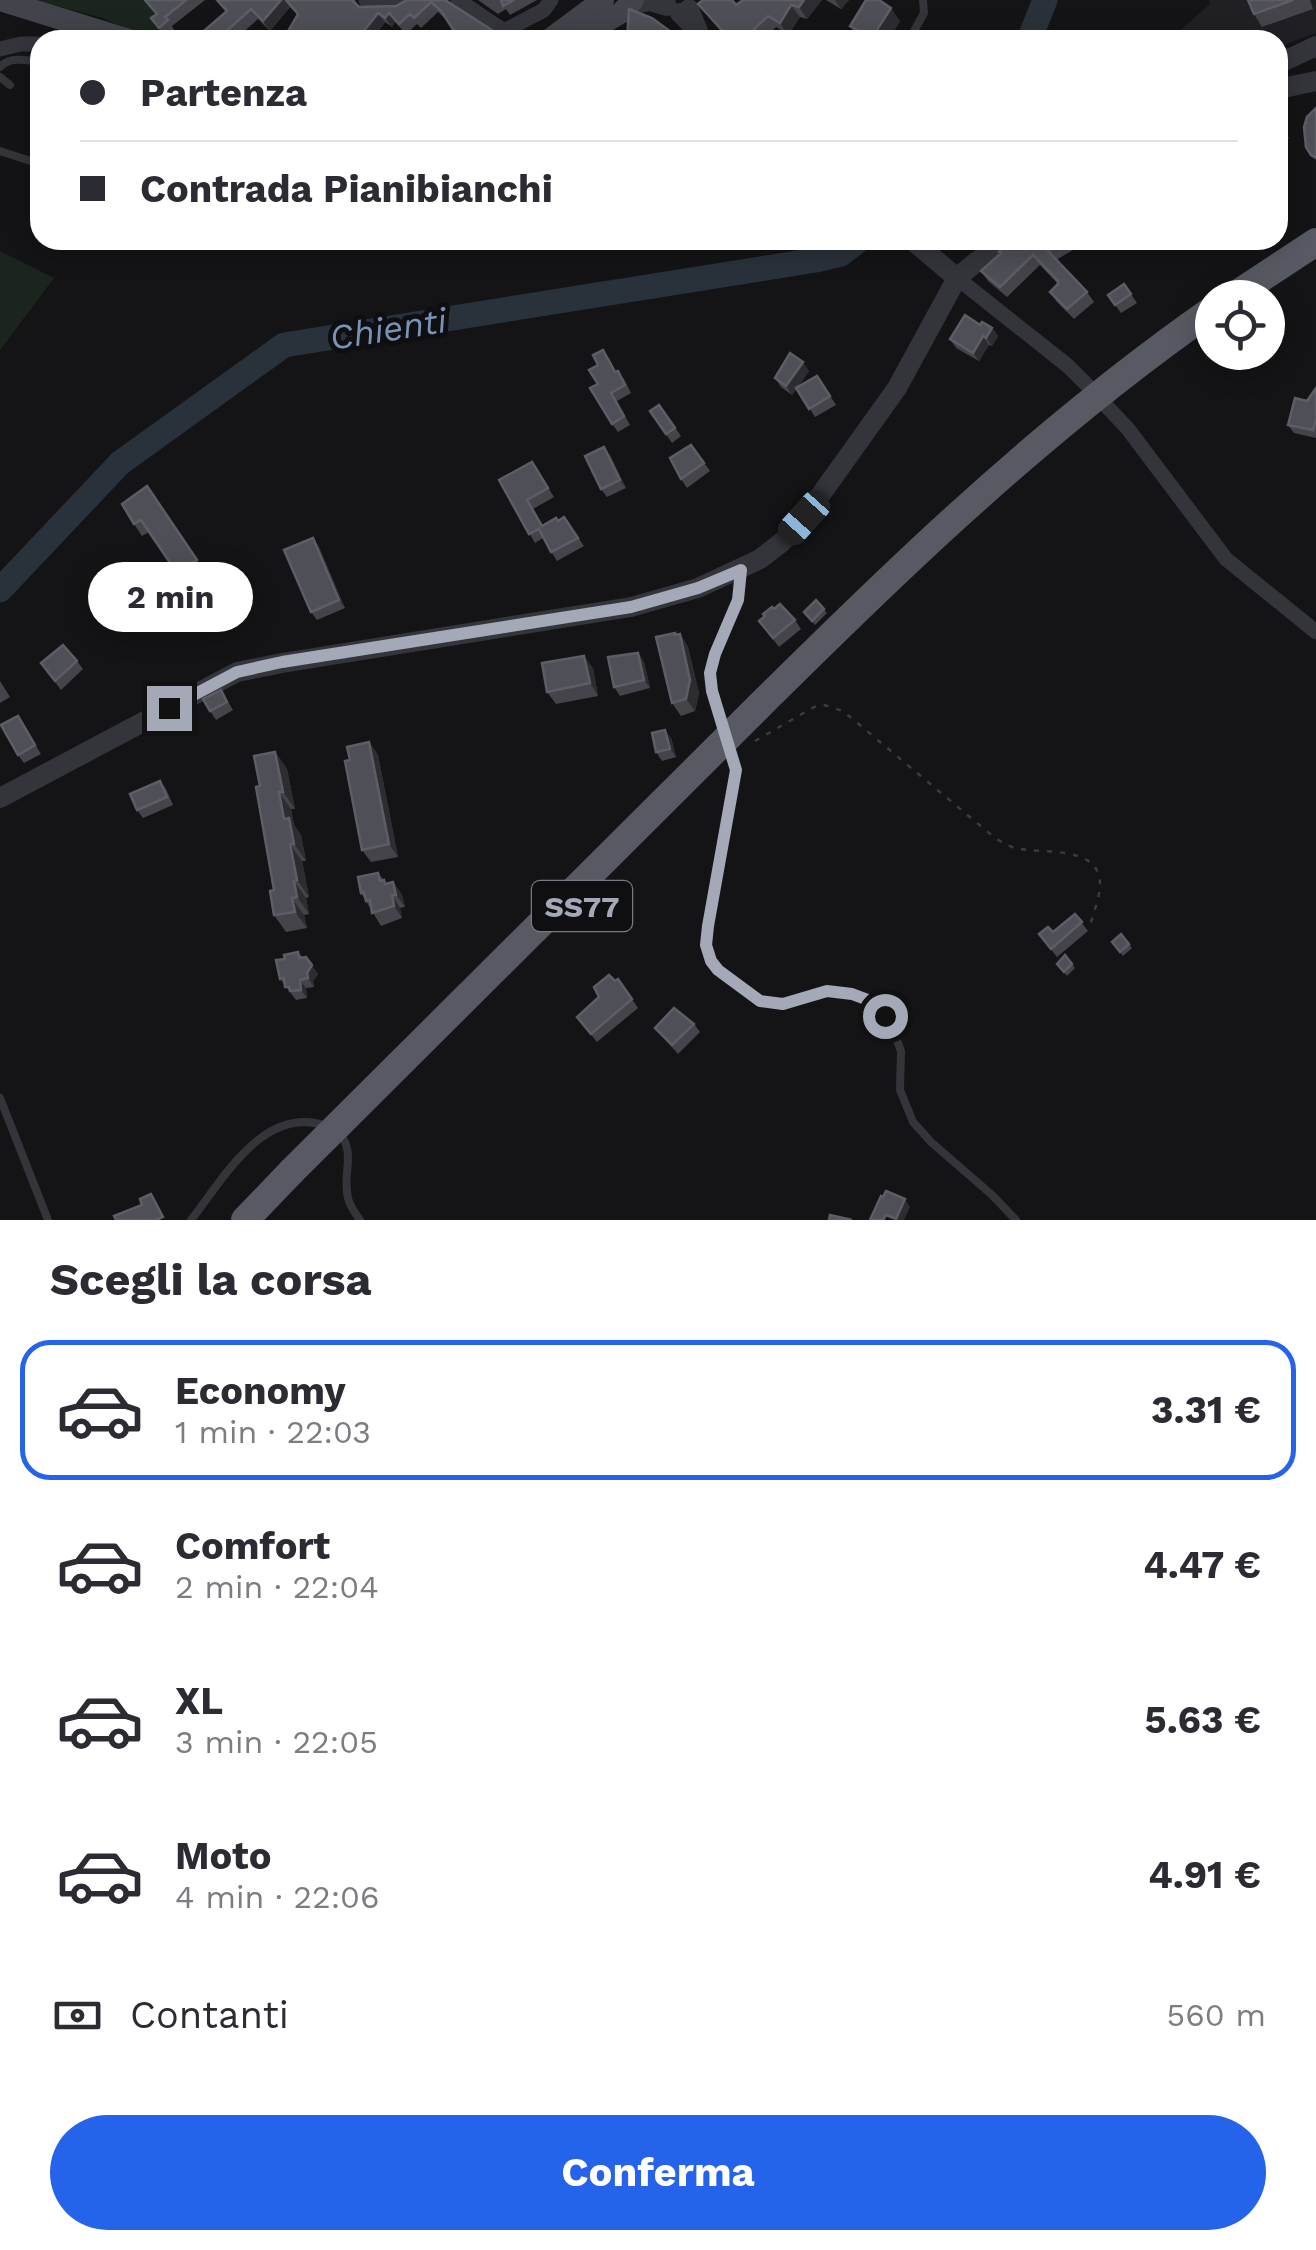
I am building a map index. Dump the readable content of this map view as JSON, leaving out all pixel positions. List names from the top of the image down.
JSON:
{
  "streets": {
    "highway": ["SS77"]
  },
  "water": ["Chienti"],
  "page": {
    "banner": ["Partenza", "Contrada Pianibianchi"],
    "bubble": "2 min",
    "heading": "Scegli la corsa",
    "list": [
      {
        "name": "Economy",
        "note": "1 min · 22:03",
        "value": "3.31 €"
      },
      {
        "name": "Comfort",
        "note": "2 min · 22:04",
        "value": "4.47 €"
      },
      {
        "name": "XL",
        "note": "3 min · 22:05",
        "value": "5.63 €"
      },
      {
        "name": "Moto",
        "note": "4 min · 22:06",
        "value": "4.91 €"
      }
    ],
    "pay": ["Contanti", "560 m"],
    "buttons": "Conferma"
  }
}
